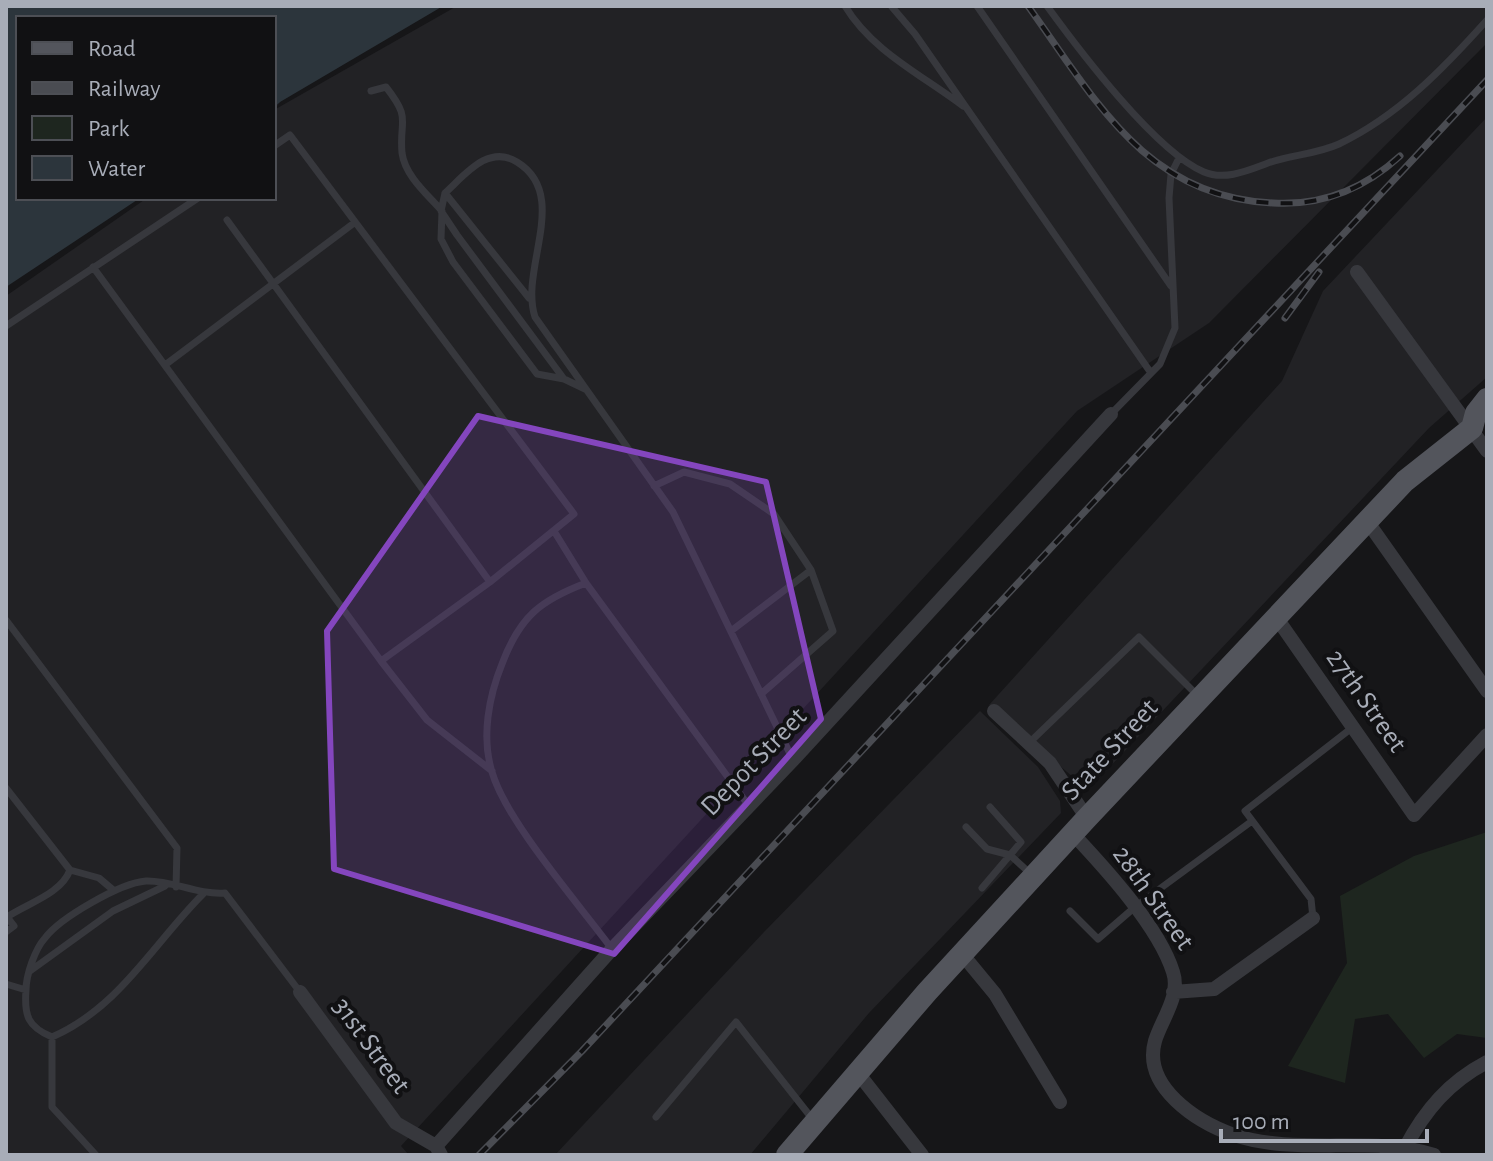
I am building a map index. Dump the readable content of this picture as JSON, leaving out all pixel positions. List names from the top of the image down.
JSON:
{
  "streets": {
    "main road": ["State Street"],
    "street": [
      "27th Street",
      "Depot Street",
      "28th Street",
      "31st Street"
    ]
  },
  "crossings": [
    ["27th Street", "State Street"],
    ["State Street", "28th Street"],
    ["Depot Street", "31st Street"]
  ],
  "legend": [
    "Road",
    "Railway",
    "Park",
    "Water"
  ],
  "scale_bar": "100 m"
}
